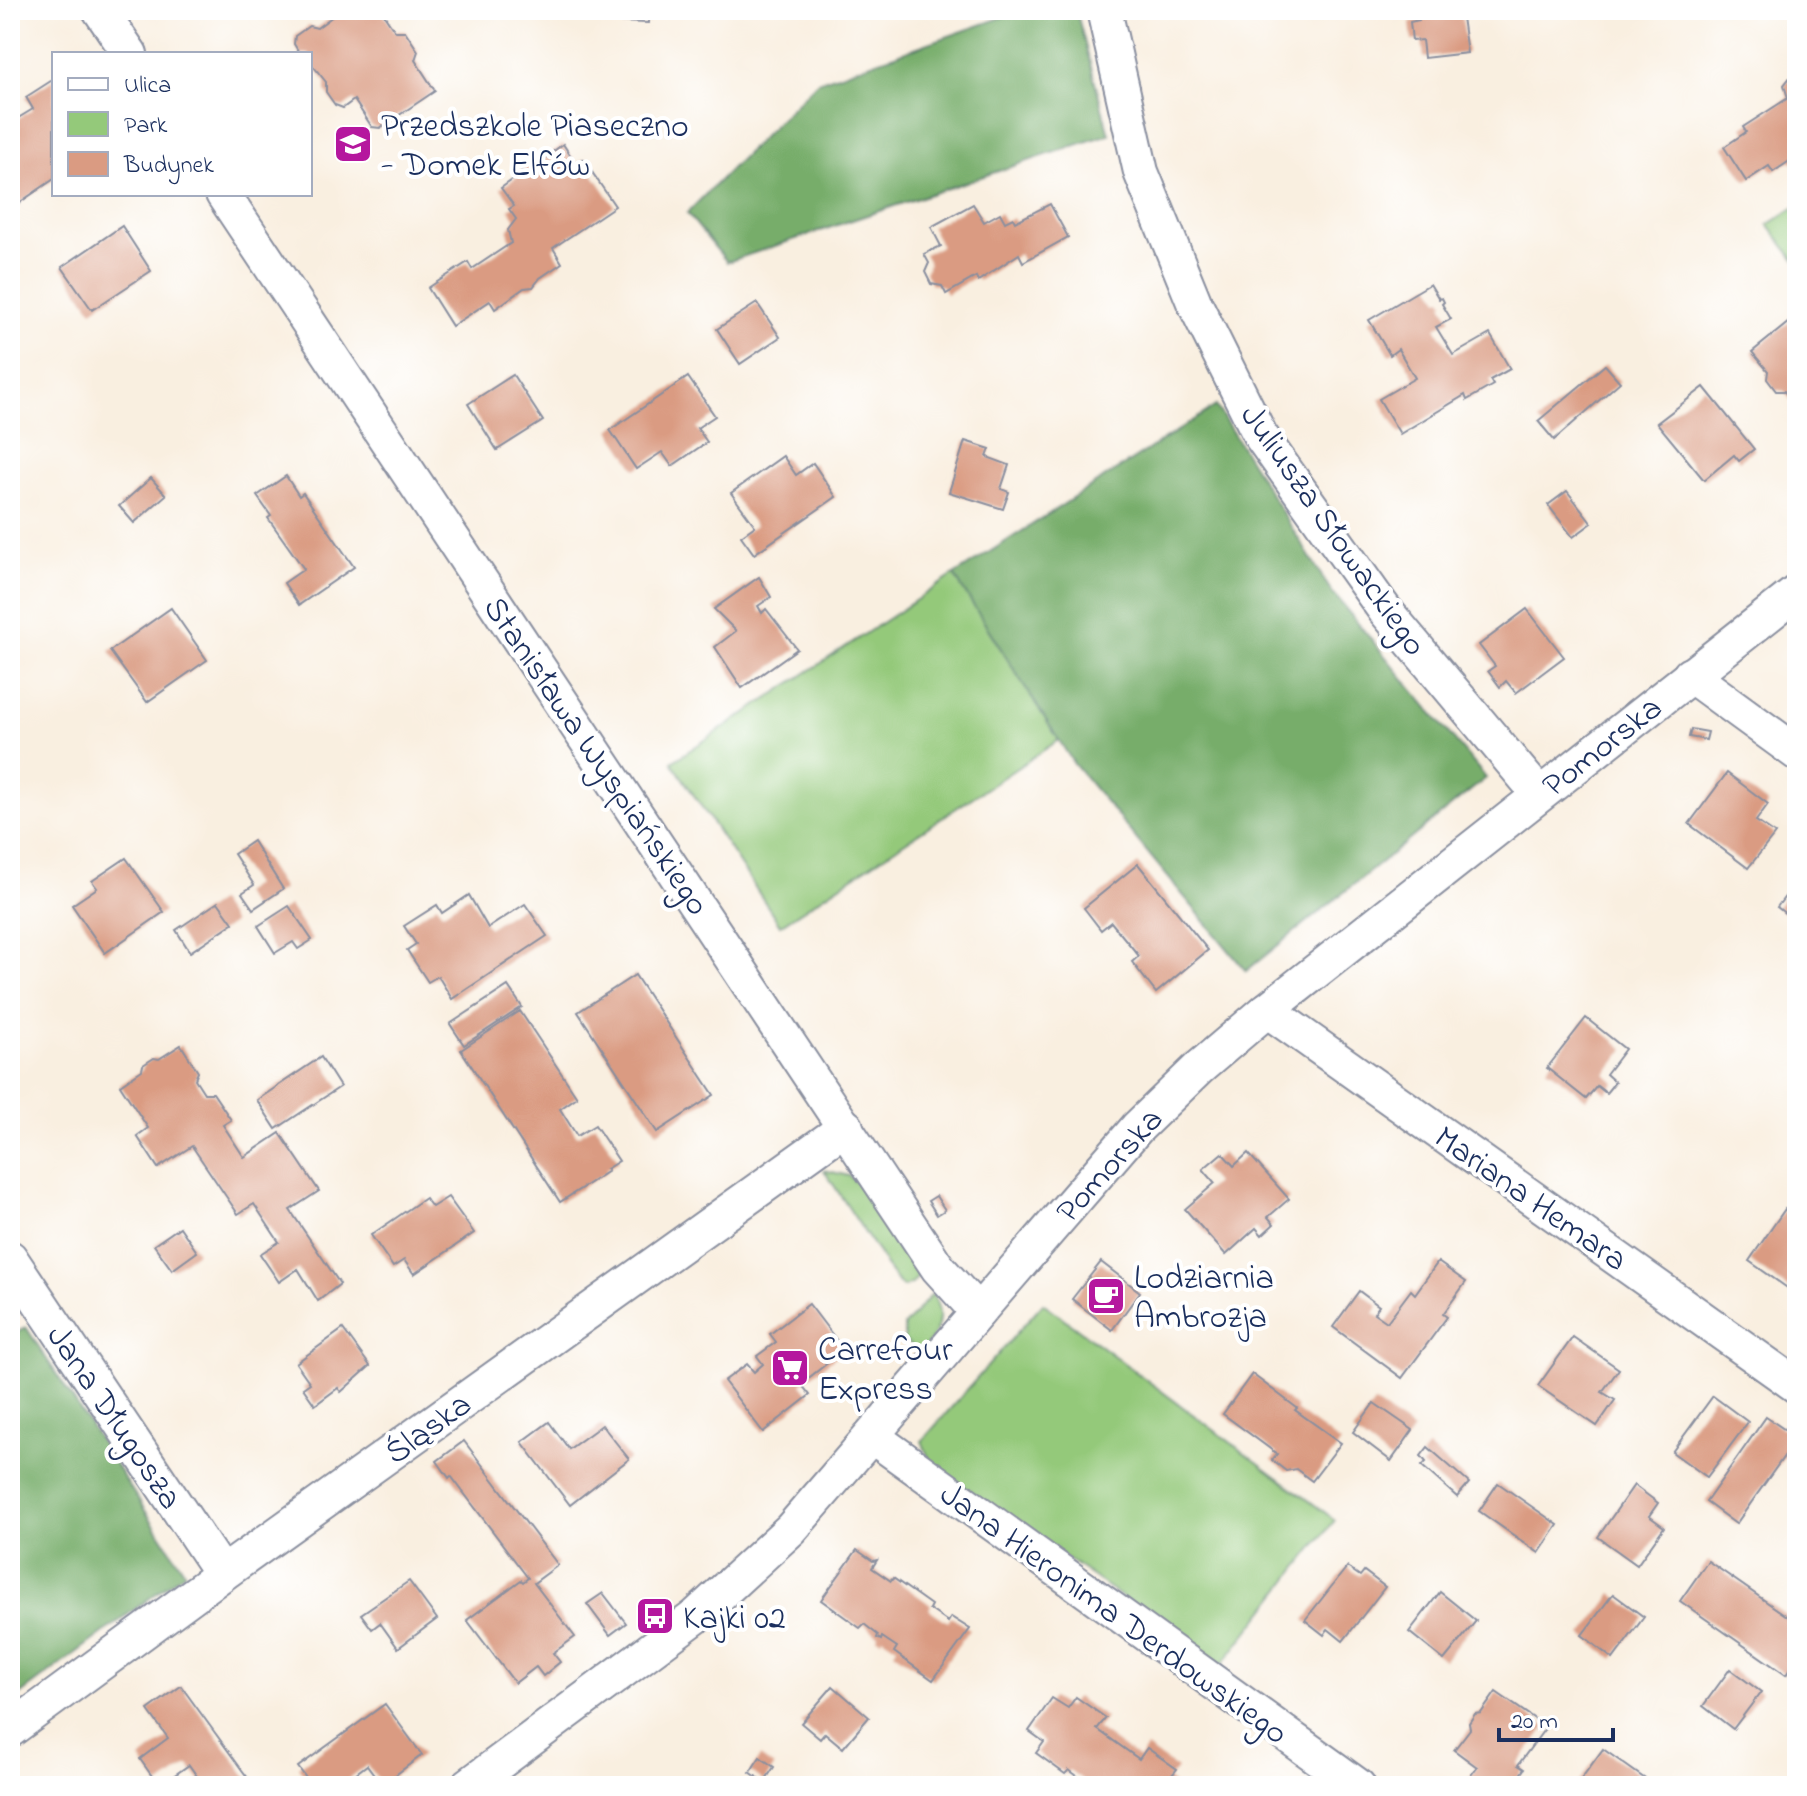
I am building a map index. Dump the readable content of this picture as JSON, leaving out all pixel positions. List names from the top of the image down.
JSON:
{
  "streets": {
    "street": [
      "Juliusza Słowackiego",
      "Pomorska",
      "Stanisława Wyspiańskiego",
      "Mariana Hemara",
      "Jana Długosza",
      "Śląska",
      "Jana Hieronima Derdowskiego"
    ]
  },
  "crossings": [
    ["Juliusza Słowackiego", "Pomorska"],
    ["Pomorska", "Stanisława Wyspiańskiego"],
    ["Pomorska", "Mariana Hemara"],
    ["Pomorska", "Jana Hieronima Derdowskiego"],
    ["Stanisława Wyspiańskiego", "Śląska"],
    ["Jana Długosza", "Śląska"]
  ],
  "places": {
    "school or university": ["Przedszkole Piaseczno - Domek Elfów"],
    "cafe": ["Lodziarnia Ambrozja"],
    "supermarket": ["Carrefour Express"],
    "bus stop": ["Kajki 02"]
  },
  "legend": ["Ulica", "Park", "Budynek"],
  "scale_bar": "20 m"
}
